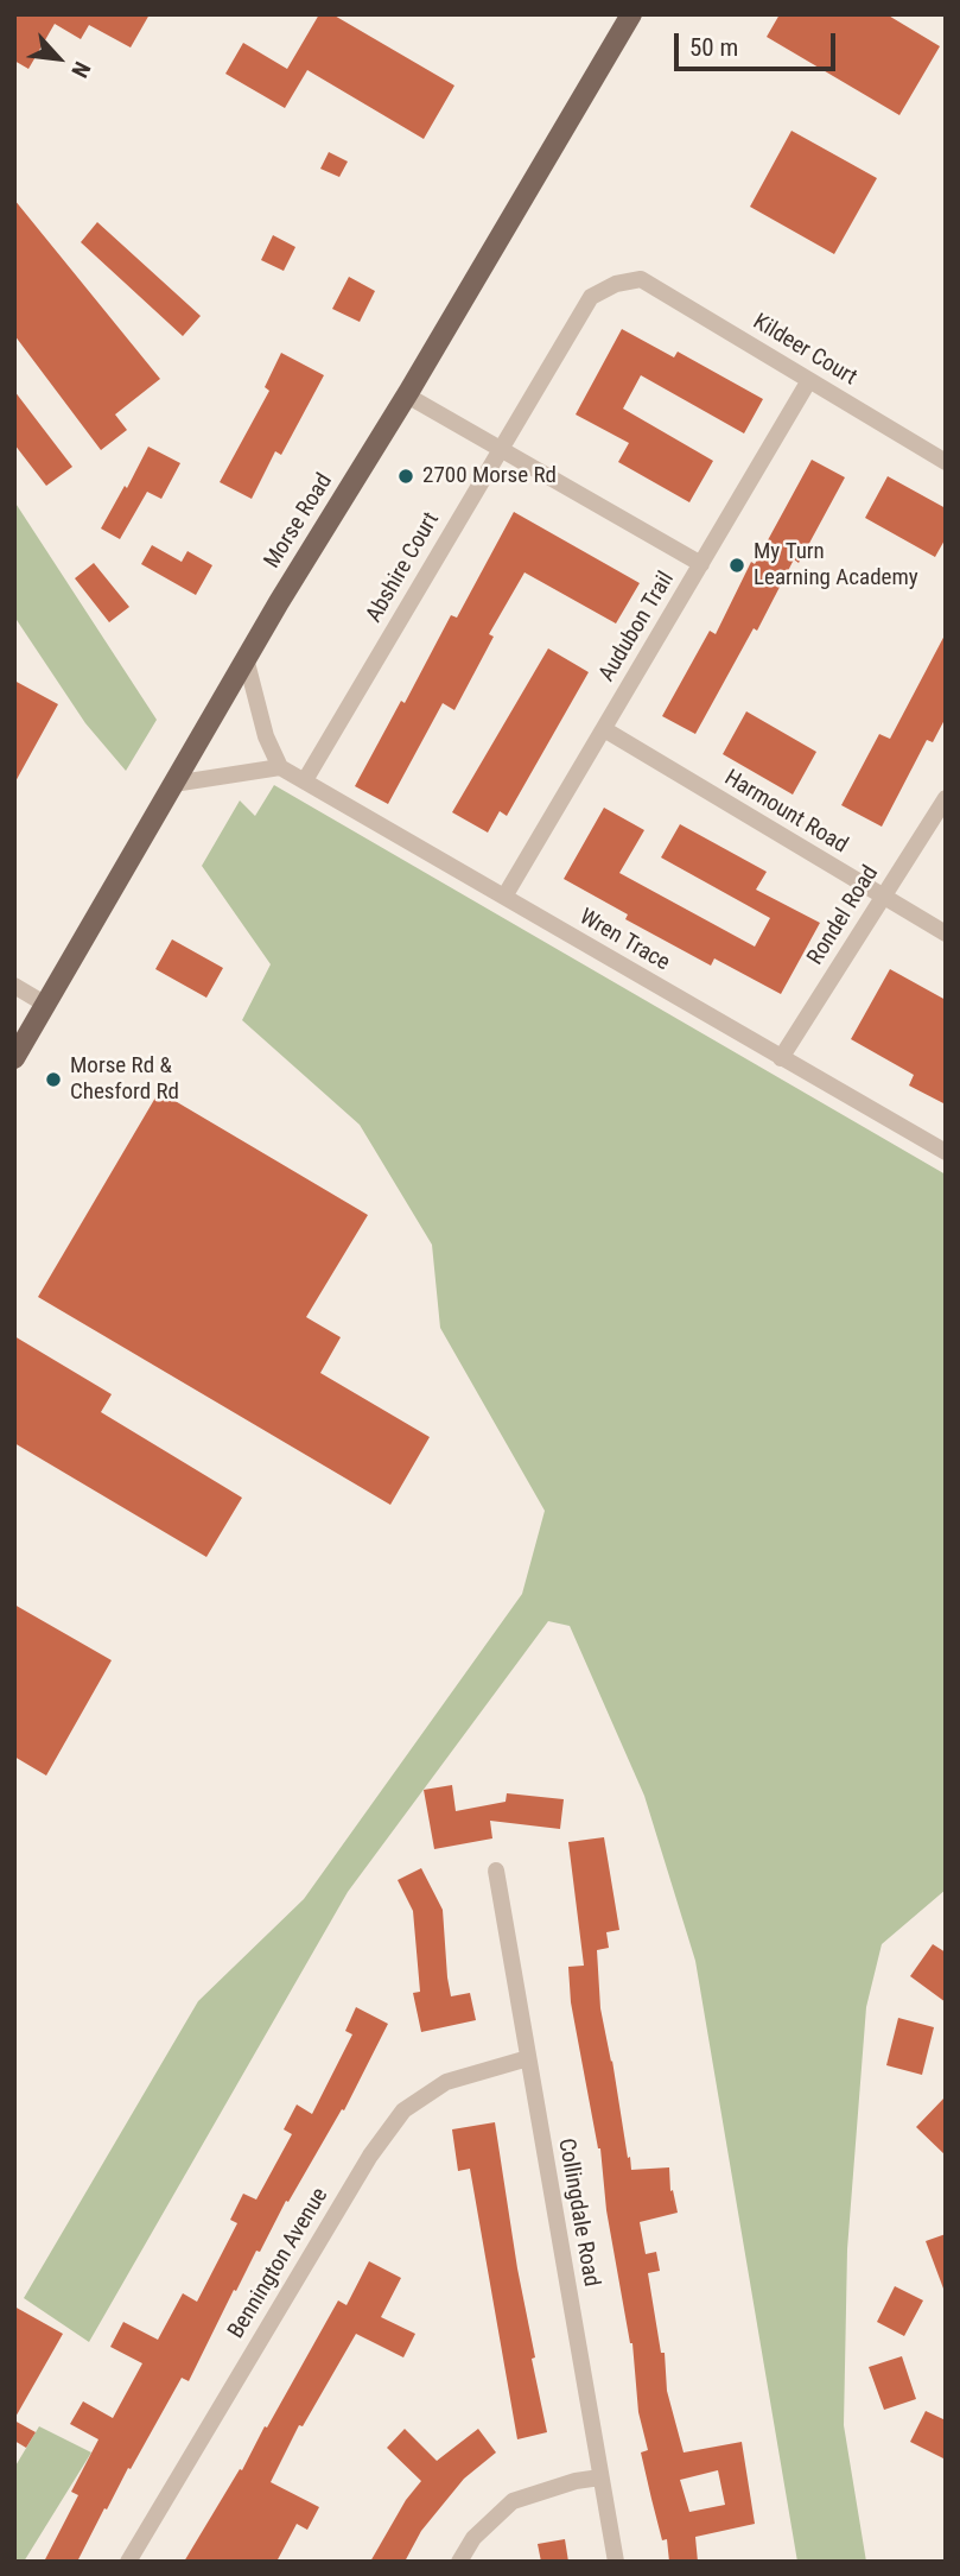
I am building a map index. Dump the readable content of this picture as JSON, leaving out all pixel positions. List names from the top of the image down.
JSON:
{
  "streets": {
    "main road": ["Morse Road"],
    "street": [
      "Kildeer Court",
      "Abshire Court",
      "Audubon Trail",
      "Harmount Road",
      "Rondel Road",
      "Wren Trace",
      "Collingdale Road",
      "Bennington Avenue"
    ]
  },
  "crossings": [
    ["Kildeer Court", "Abshire Court"],
    ["Kildeer Court", "Audubon Trail"],
    ["Abshire Court", "Wren Trace"],
    ["Audubon Trail", "Harmount Road"],
    ["Audubon Trail", "Wren Trace"],
    ["Harmount Road", "Rondel Road"],
    ["Rondel Road", "Wren Trace"],
    ["Collingdale Road", "Bennington Avenue"]
  ],
  "places": ["2700 Morse Rd", "My Turn Learning Academy", "Morse Rd & Chesford Rd"],
  "scale_bar": "50 m",
  "north": "bottom right"
}
